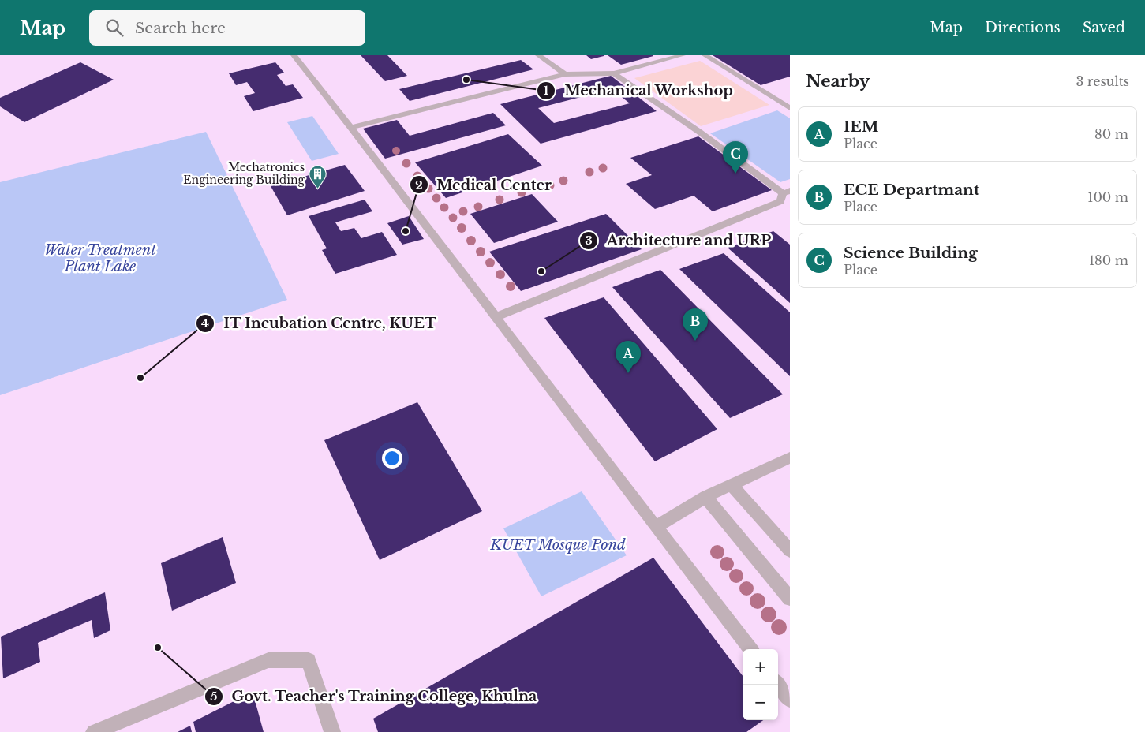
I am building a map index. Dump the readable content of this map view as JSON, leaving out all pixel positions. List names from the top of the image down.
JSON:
{
  "water": ["Water Treatment Plant Lake", "KUET Mosque Pond"],
  "places": {
    "other": [
      "Mechanical Workshop",
      "Medical Center",
      "Architecture and URP",
      "IT Incubation Centre, KUET",
      "Govt. Teacher's Training College, Khulna"
    ],
    "building": ["Mechatronics Engineering Building"]
  },
  "page": {
    "header": "Map",
    "search": "Search here",
    "nav": ["Map", "Directions", "Saved"],
    "heading": ["Nearby", "3 results"],
    "list": [
      {
        "mark": "A",
        "name": "IEM",
        "note": "Place",
        "value": "80 m"
      },
      {
        "mark": "B",
        "name": "ECE Departmant",
        "note": "Place",
        "value": "100 m"
      },
      {
        "mark": "C",
        "name": "Science Building",
        "note": "Place",
        "value": "180 m"
      }
    ],
    "pins": ["C", "B", "A"],
    "map_buttons": ["+", "−"]
  }
}
